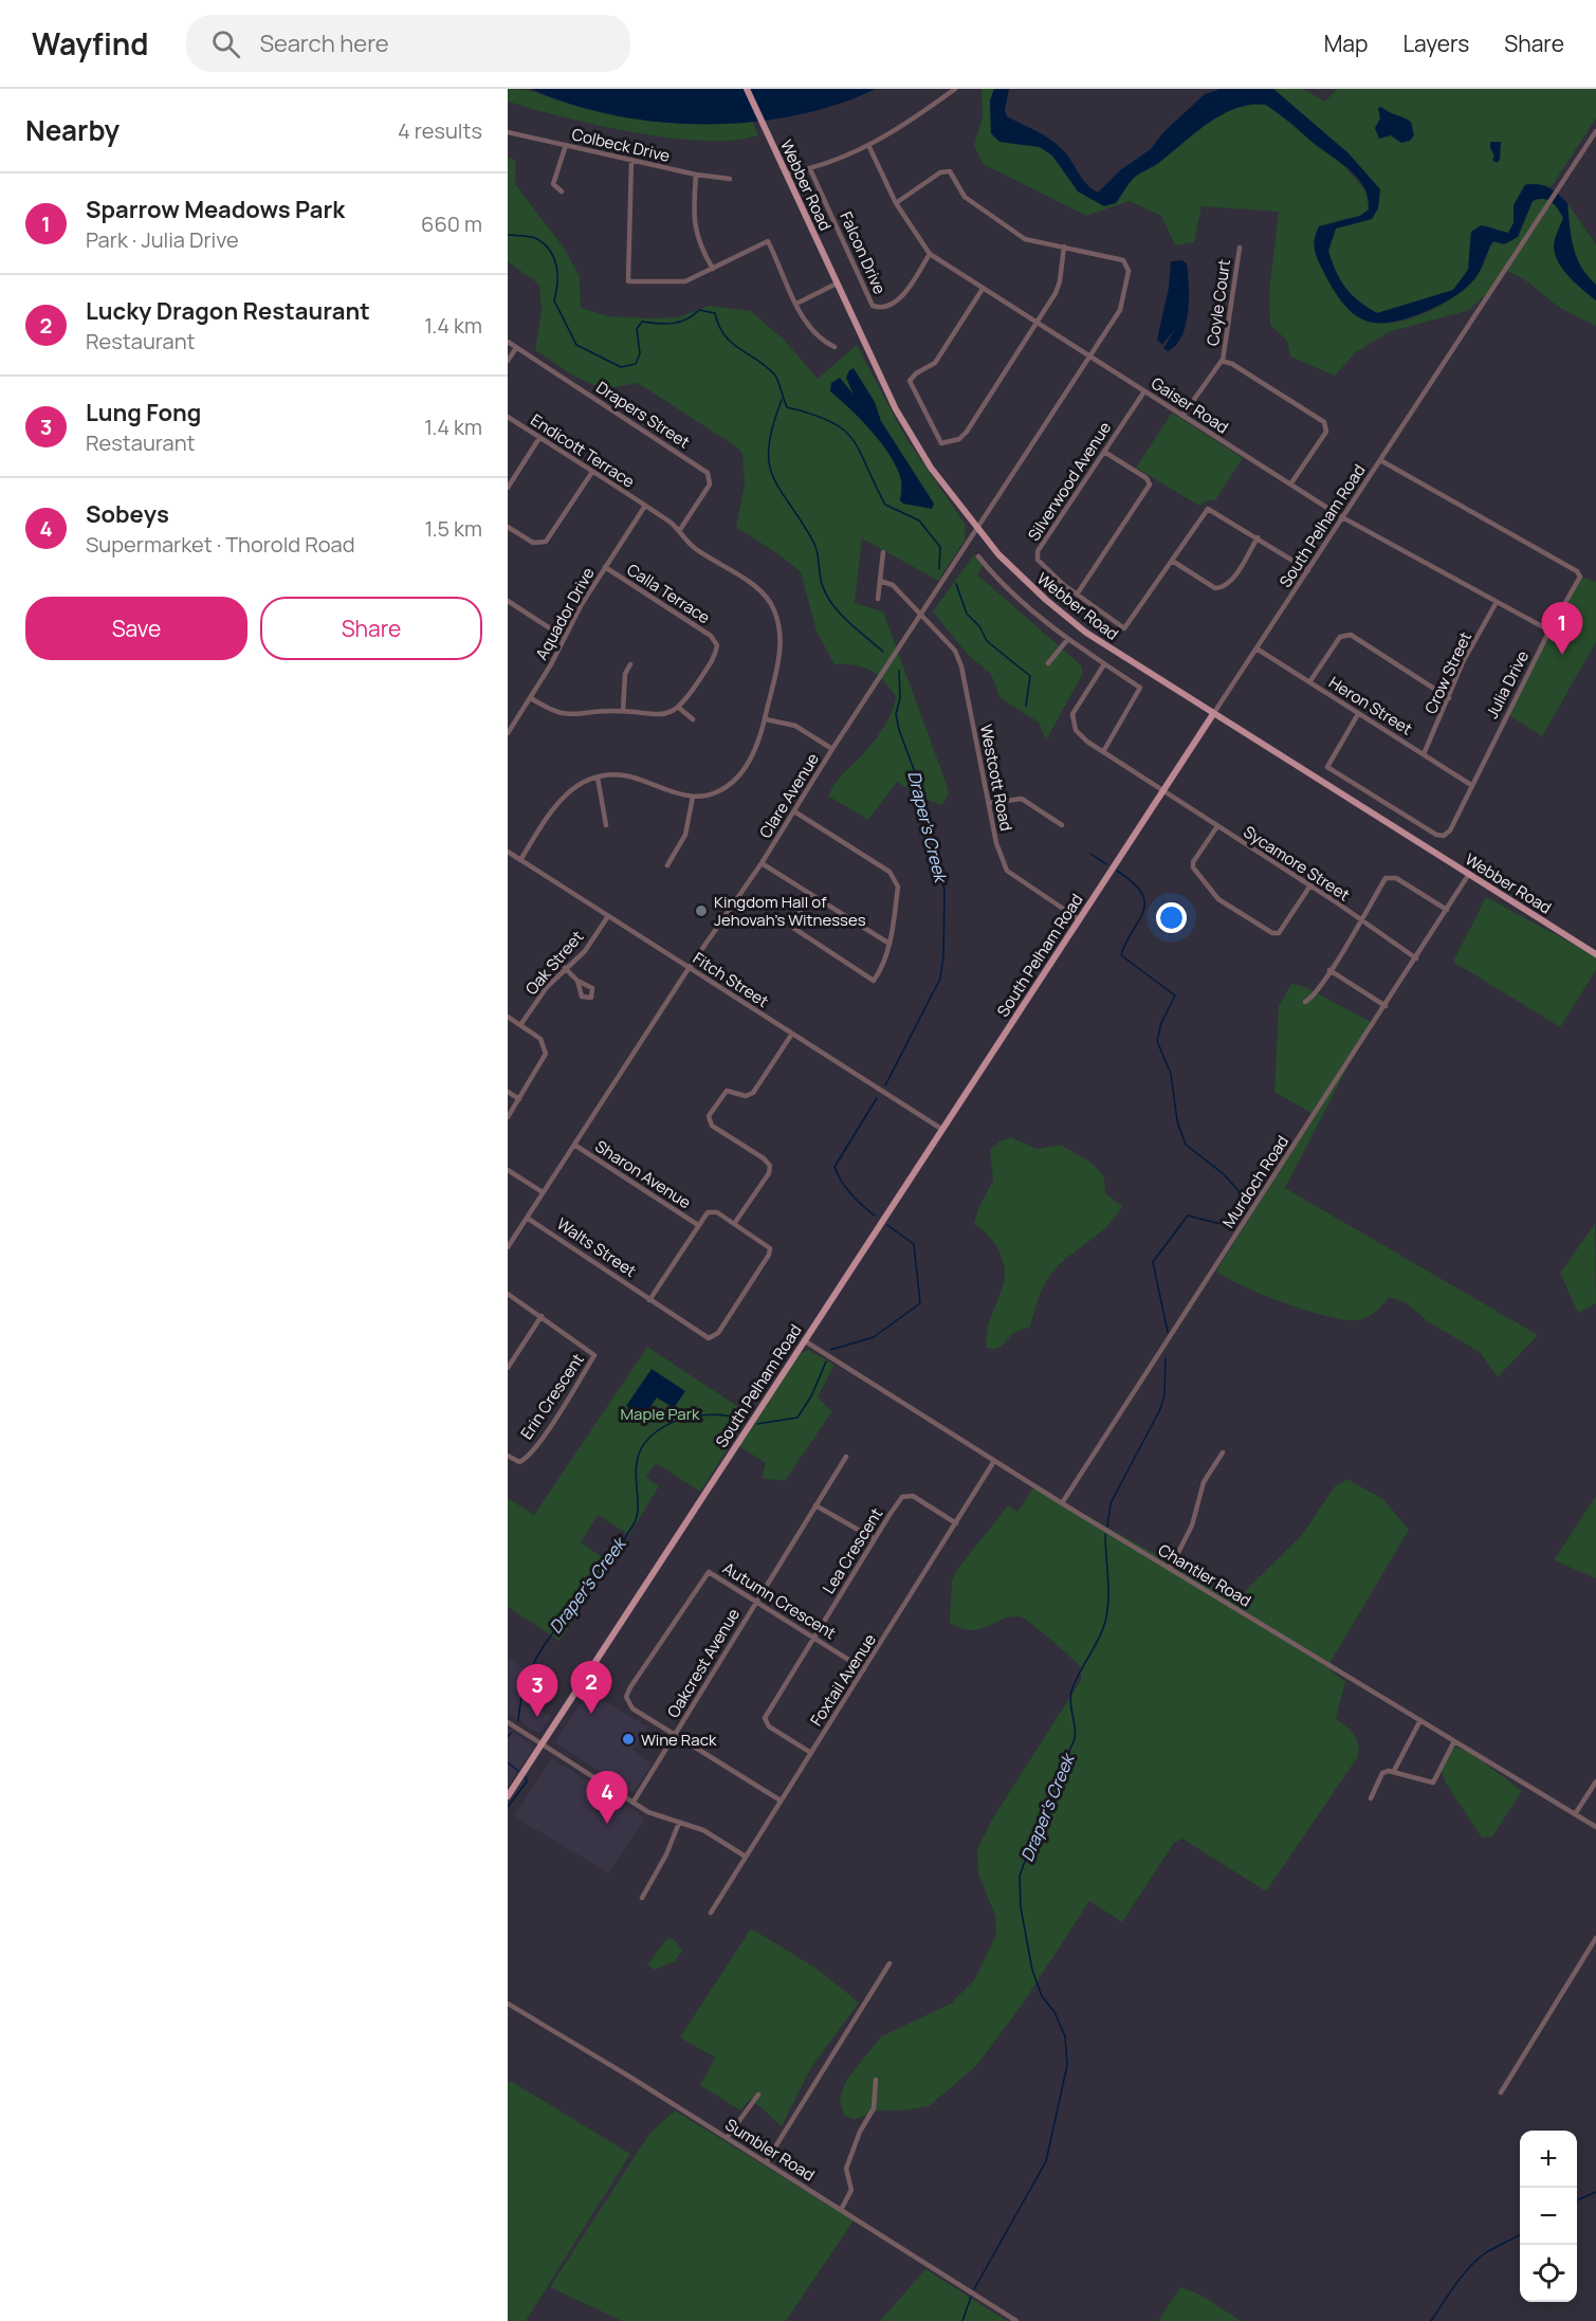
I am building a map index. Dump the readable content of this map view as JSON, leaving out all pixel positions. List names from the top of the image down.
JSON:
{
  "streets": {
    "main road": ["Webber Road", "South Pelham Road"],
    "street": [
      "Colbeck Drive",
      "Falcon Drive",
      "Coyle Court",
      "Gaiser Road",
      "Drapers Street",
      "Endicott Terrace",
      "Silverwood Avenue",
      "Calla Terrace",
      "Aquador Drive",
      "Crow Street",
      "Julia Drive",
      "Heron Street",
      "Westcott Road",
      "Clare Avenue",
      "Sycamore Street",
      "Oak Street",
      "Fitch Street",
      "Sharon Avenue",
      "Murdoch Road",
      "Walts Street",
      "Erin Crescent",
      "Lea Crescent",
      "Chantler Road",
      "Autumn Crescent",
      "Oakcrest Avenue",
      "Foxtail Avenue",
      "Sumbler Road"
    ]
  },
  "crossings": [
    ["Webber Road", "South Pelham Road"],
    ["Webber Road", "Clare Avenue"],
    ["Webber Road", "Murdoch Road"],
    ["Falcon Drive", "Gaiser Road"],
    ["Gaiser Road", "Silverwood Avenue"],
    ["Gaiser Road", "South Pelham Road"],
    ["Gaiser Road", "Crow Street"],
    ["Gaiser Road", "Julia Drive"],
    ["Gaiser Road", "Clare Avenue"],
    ["Drapers Street", "Endicott Terrace"],
    ["Endicott Terrace", "Aquador Drive"],
    ["Silverwood Avenue", "South Pelham Road"],
    ["South Pelham Road", "Julia Drive"],
    ["South Pelham Road", "Heron Street"],
    ["South Pelham Road", "Westcott Road"],
    ["South Pelham Road", "Sycamore Street"],
    ["South Pelham Road", "Fitch Street"],
    ["South Pelham Road", "Chantler Road"],
    ["Calla Terrace", "Aquador Drive"],
    ["Crow Street", "Heron Street"],
    ["Julia Drive", "Heron Street"],
    ["Westcott Road", "Clare Avenue"],
    ["Clare Avenue", "Fitch Street"],
    ["Clare Avenue", "Sharon Avenue"],
    ["Clare Avenue", "Walts Street"],
    ["Sycamore Street", "Murdoch Road"],
    ["Oak Street", "Fitch Street"],
    ["Sharon Avenue", "Walts Street"],
    ["Murdoch Road", "Chantler Road"],
    ["Lea Crescent", "Autumn Crescent"],
    ["Lea Crescent", "Foxtail Avenue"],
    ["Chantler Road", "Foxtail Avenue"],
    ["Autumn Crescent", "Oakcrest Avenue"],
    ["Autumn Crescent", "Foxtail Avenue"]
  ],
  "water": ["Draper's Creek"],
  "parks": ["Maple Park"],
  "places": ["Kingdom Hall of Jehovah's Witnesses", "Wine Rack"],
  "page": {
    "header": "Wayfind",
    "search": "Search here",
    "nav": ["Map", "Layers", "Share"],
    "heading": ["Nearby", "4 results"],
    "list": [
      {
        "mark": "1",
        "name": "Sparrow Meadows Park",
        "note": "Park · Julia Drive",
        "value": "660 m"
      },
      {
        "mark": "2",
        "name": "Lucky Dragon Restaurant",
        "note": "Restaurant",
        "value": "1.4 km"
      },
      {
        "mark": "3",
        "name": "Lung Fong",
        "note": "Restaurant",
        "value": "1.4 km"
      },
      {
        "mark": "4",
        "name": "Sobeys",
        "note": "Supermarket · Thorold Road",
        "value": "1.5 km"
      }
    ],
    "buttons": ["Save", "Share"],
    "pins": [
      "1",
      "2",
      "3",
      "4"
    ],
    "map_buttons": ["+", "−"]
  }
}
